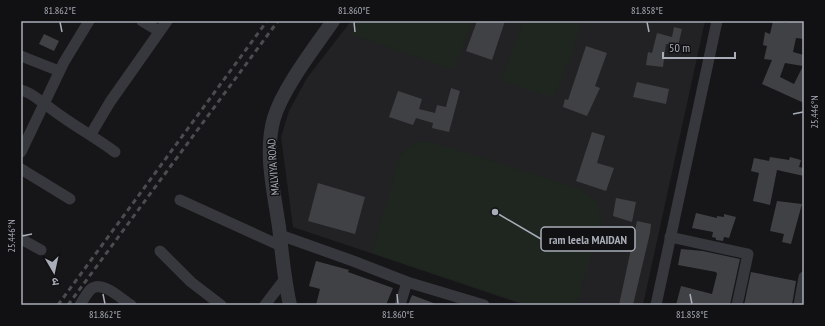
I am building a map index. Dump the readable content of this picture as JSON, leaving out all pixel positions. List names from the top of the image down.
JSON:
{
  "streets": {
    "street": ["MALVIYA ROAD"]
  },
  "places": ["ram leela MAIDAN"],
  "scale_bar": "50 m",
  "north": "bottom",
  "coordinates": [
    "81.862°E",
    "81.860°E",
    "81.858°E",
    "25.446°N"
  ]
}
